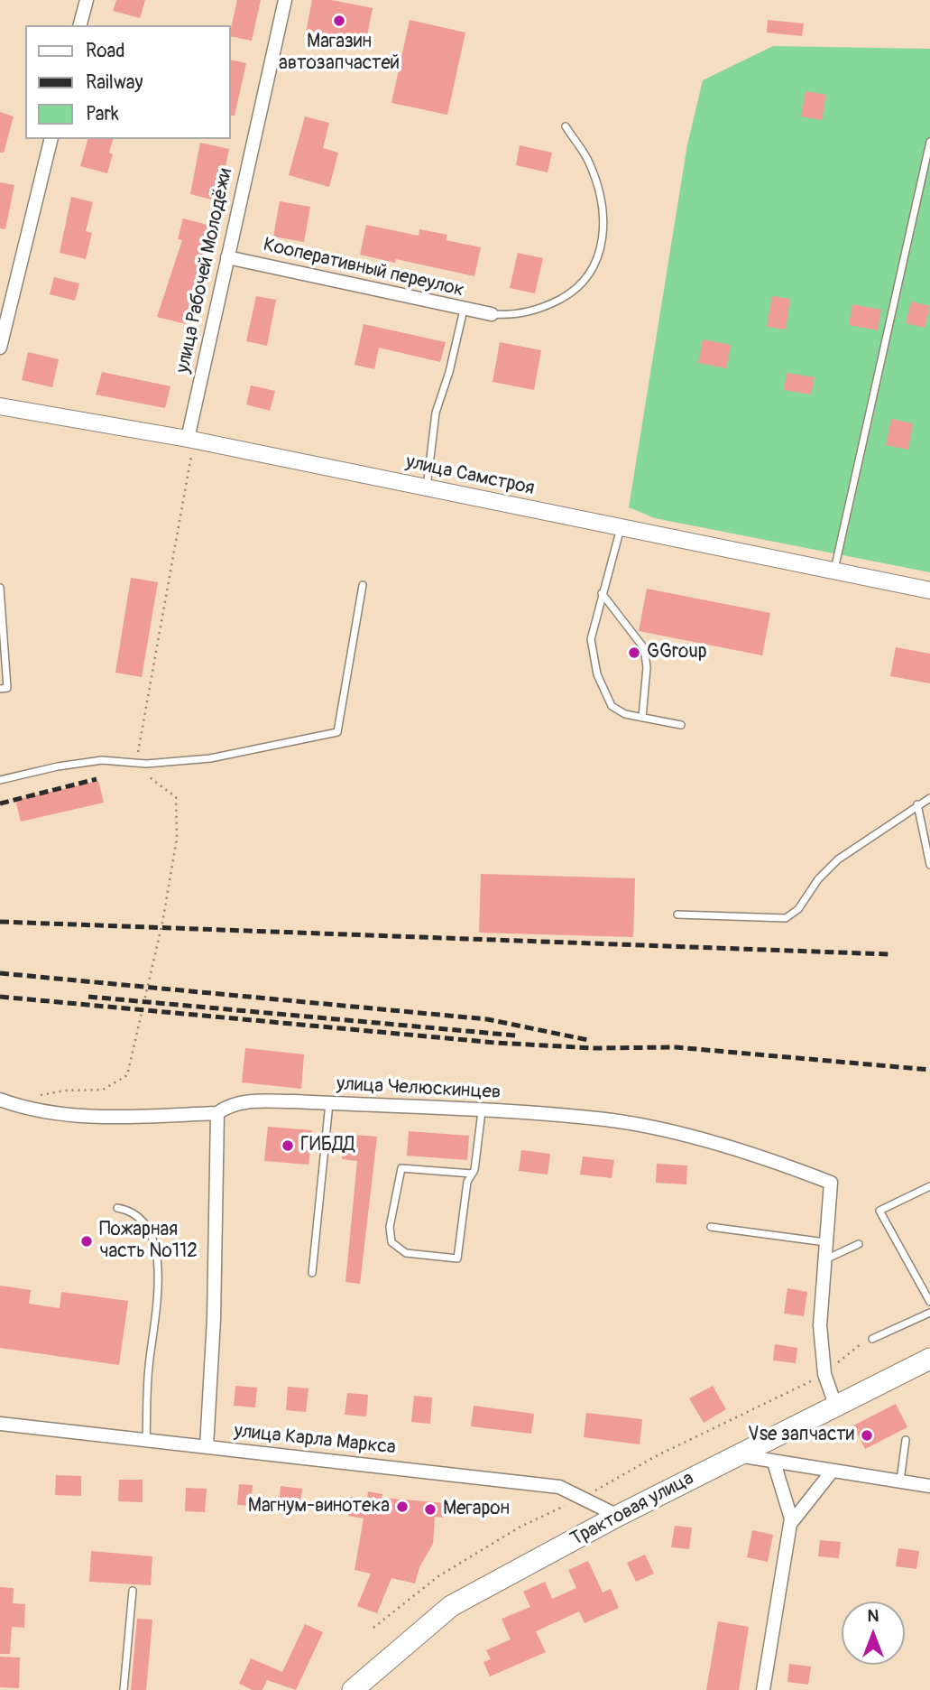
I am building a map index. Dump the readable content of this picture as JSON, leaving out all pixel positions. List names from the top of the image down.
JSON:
{
  "streets": {
    "main road": ["Трактовая улица"],
    "street": [
      "Кооперативный переулок",
      "улица Рабочей Молодёжи",
      "улица Самстроя",
      "улица Челюскинцев",
      "улица Карла Маркса"
    ]
  },
  "crossings": [
    ["Кооперативный переулок", "улица Рабочей Молодёжи"],
    ["улица Рабочей Молодёжи", "улица Самстроя"],
    ["улица Карла Маркса", "Трактовая улица"]
  ],
  "places": [
    "Магазин автозапчастей",
    "GGroup",
    "ГИБДД",
    "Пожарная часть №112",
    "Vse запчасти",
    "Магнум-винотека",
    "Мегарон"
  ],
  "legend": ["Road", "Railway", "Park"],
  "north": "top"
}
